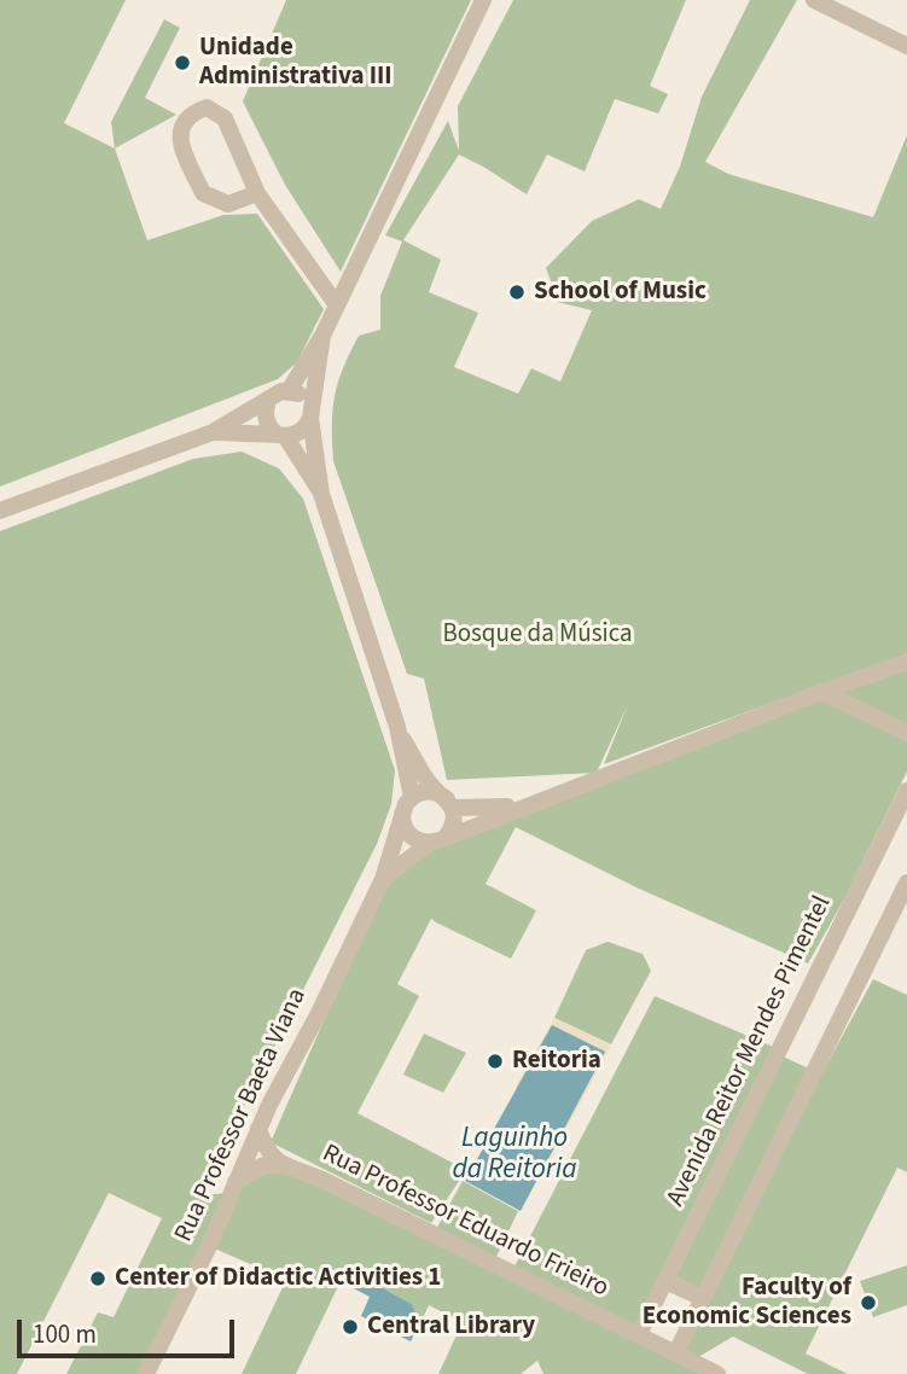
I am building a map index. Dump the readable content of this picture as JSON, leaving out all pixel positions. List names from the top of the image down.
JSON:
{
  "streets": {
    "street": ["Avenida Reitor Mendes Pimentel", "Rua Professor Baeta Viana", "Rua Professor Eduardo Frieiro"]
  },
  "crossings": [
    ["Avenida Reitor Mendes Pimentel", "Rua Professor Eduardo Frieiro"],
    ["Rua Professor Baeta Viana", "Rua Professor Eduardo Frieiro"]
  ],
  "water": ["Laguinho da Reitoria"],
  "parks": ["Bosque da Música"],
  "places": [
    "Unidade Administrativa III",
    "School of Music",
    "Reitoria",
    "Center of Didactic Activities 1",
    "Faculty of Economic Sciences",
    "Central Library"
  ],
  "scale_bar": "100 m"
}
